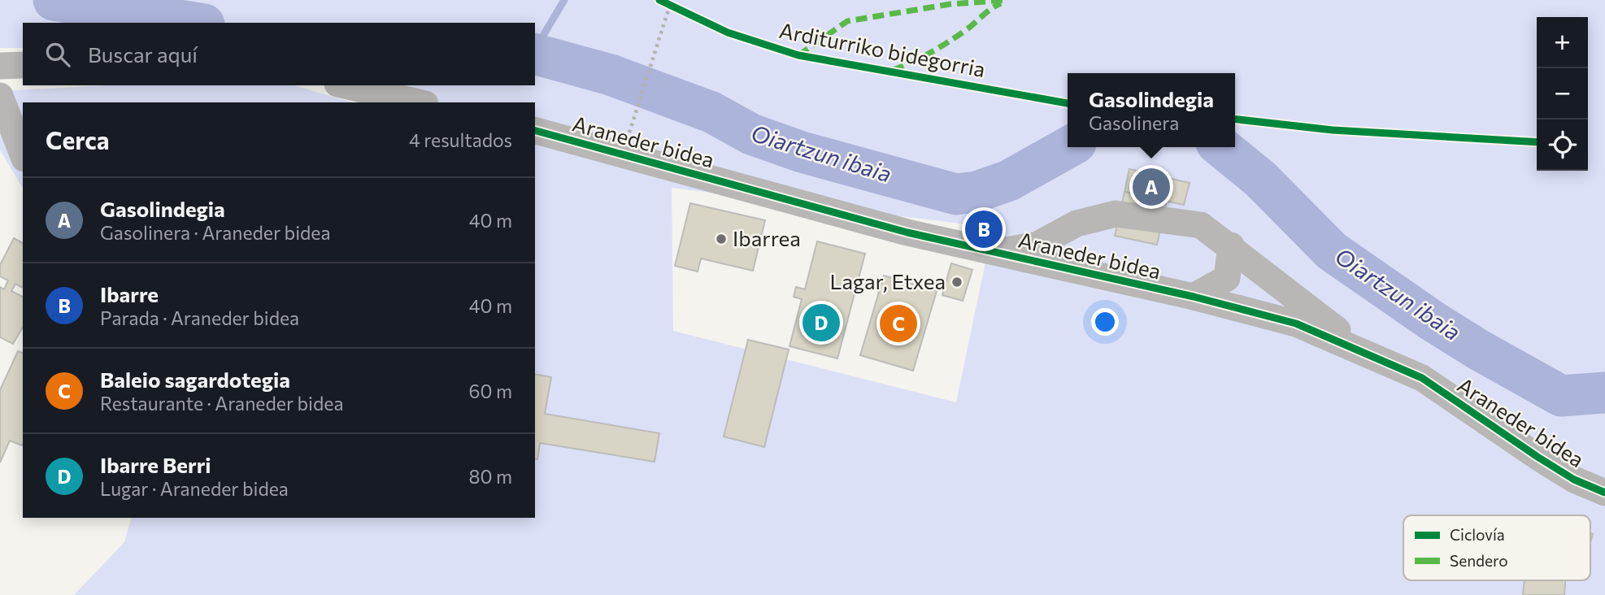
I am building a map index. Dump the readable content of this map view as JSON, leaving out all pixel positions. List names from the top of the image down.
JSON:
{
  "streets": {
    "street": ["Araneder bidea"],
    "cycle path": ["Arditurriko bidegorria"]
  },
  "water": ["Oiartzun ibaia"],
  "places": ["Ibarrea", "Lagar, Etxea"],
  "legend": ["Ciclovía", "Sendero"],
  "page": {
    "map_buttons": ["+", "−"],
    "search": "Buscar aquí",
    "popup": ["Gasolindegia", "Gasolinera"],
    "heading": ["Cerca", "4 resultados"],
    "pins": [
      "A",
      "B",
      "D",
      "C"
    ],
    "list": [
      {
        "mark": "A",
        "name": "Gasolindegia",
        "note": "Gasolinera · Araneder bidea",
        "value": "40 m"
      },
      {
        "mark": "B",
        "name": "Ibarre",
        "note": "Parada · Araneder bidea",
        "value": "40 m"
      },
      {
        "mark": "C",
        "name": "Baleio sagardotegia",
        "note": "Restaurante · Araneder bidea",
        "value": "60 m"
      },
      {
        "mark": "D",
        "name": "Ibarre Berri",
        "note": "Lugar · Araneder bidea",
        "value": "80 m"
      }
    ]
  }
}
